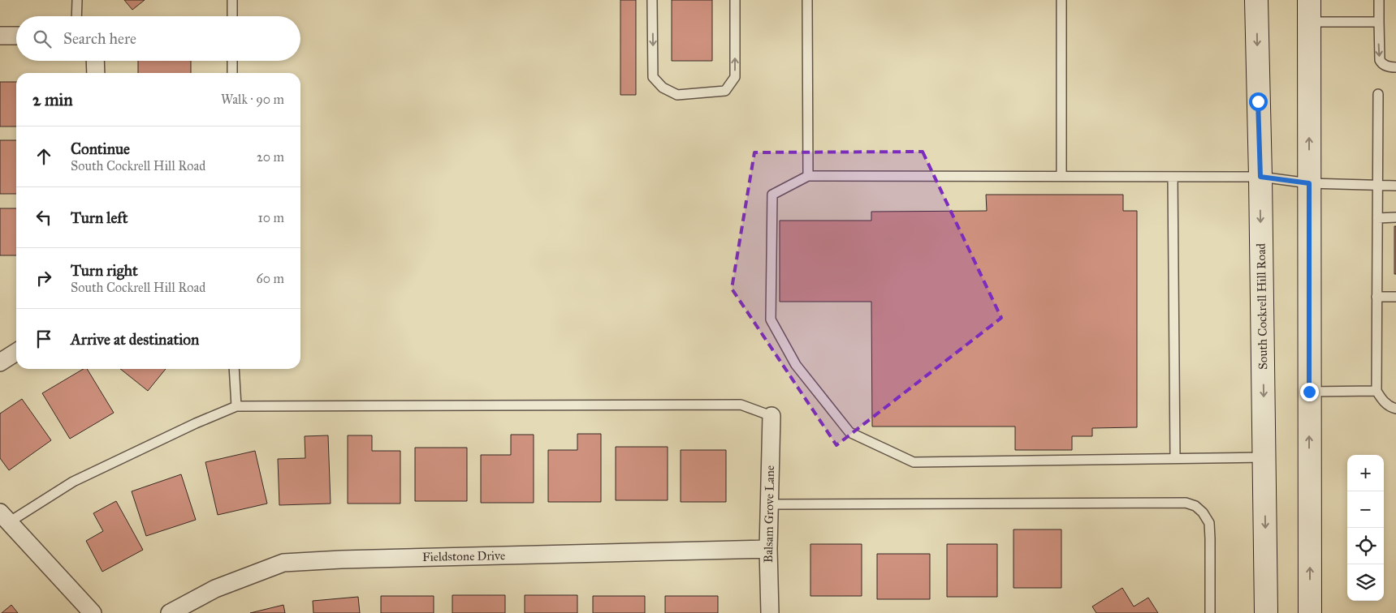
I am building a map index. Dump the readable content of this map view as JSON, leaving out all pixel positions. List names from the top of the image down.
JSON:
{
  "streets": {
    "main road": ["South Cockrell Hill Road"],
    "street": ["Balsam Grove Lane", "Fieldstone Drive"]
  },
  "crossings": [
    ["Balsam Grove Lane", "Fieldstone Drive"]
  ],
  "page": {
    "search": "Search here",
    "heading": ["2 min", "Walk · 90 m"],
    "list": [
      ["Continue", "South Cockrell Hill Road", "20 m"],
      ["Turn left", "10 m"],
      ["Turn right", "South Cockrell Hill Road", "60 m"],
      "Arrive at destination"
    ],
    "map_buttons": ["+", "−"]
  }
}
